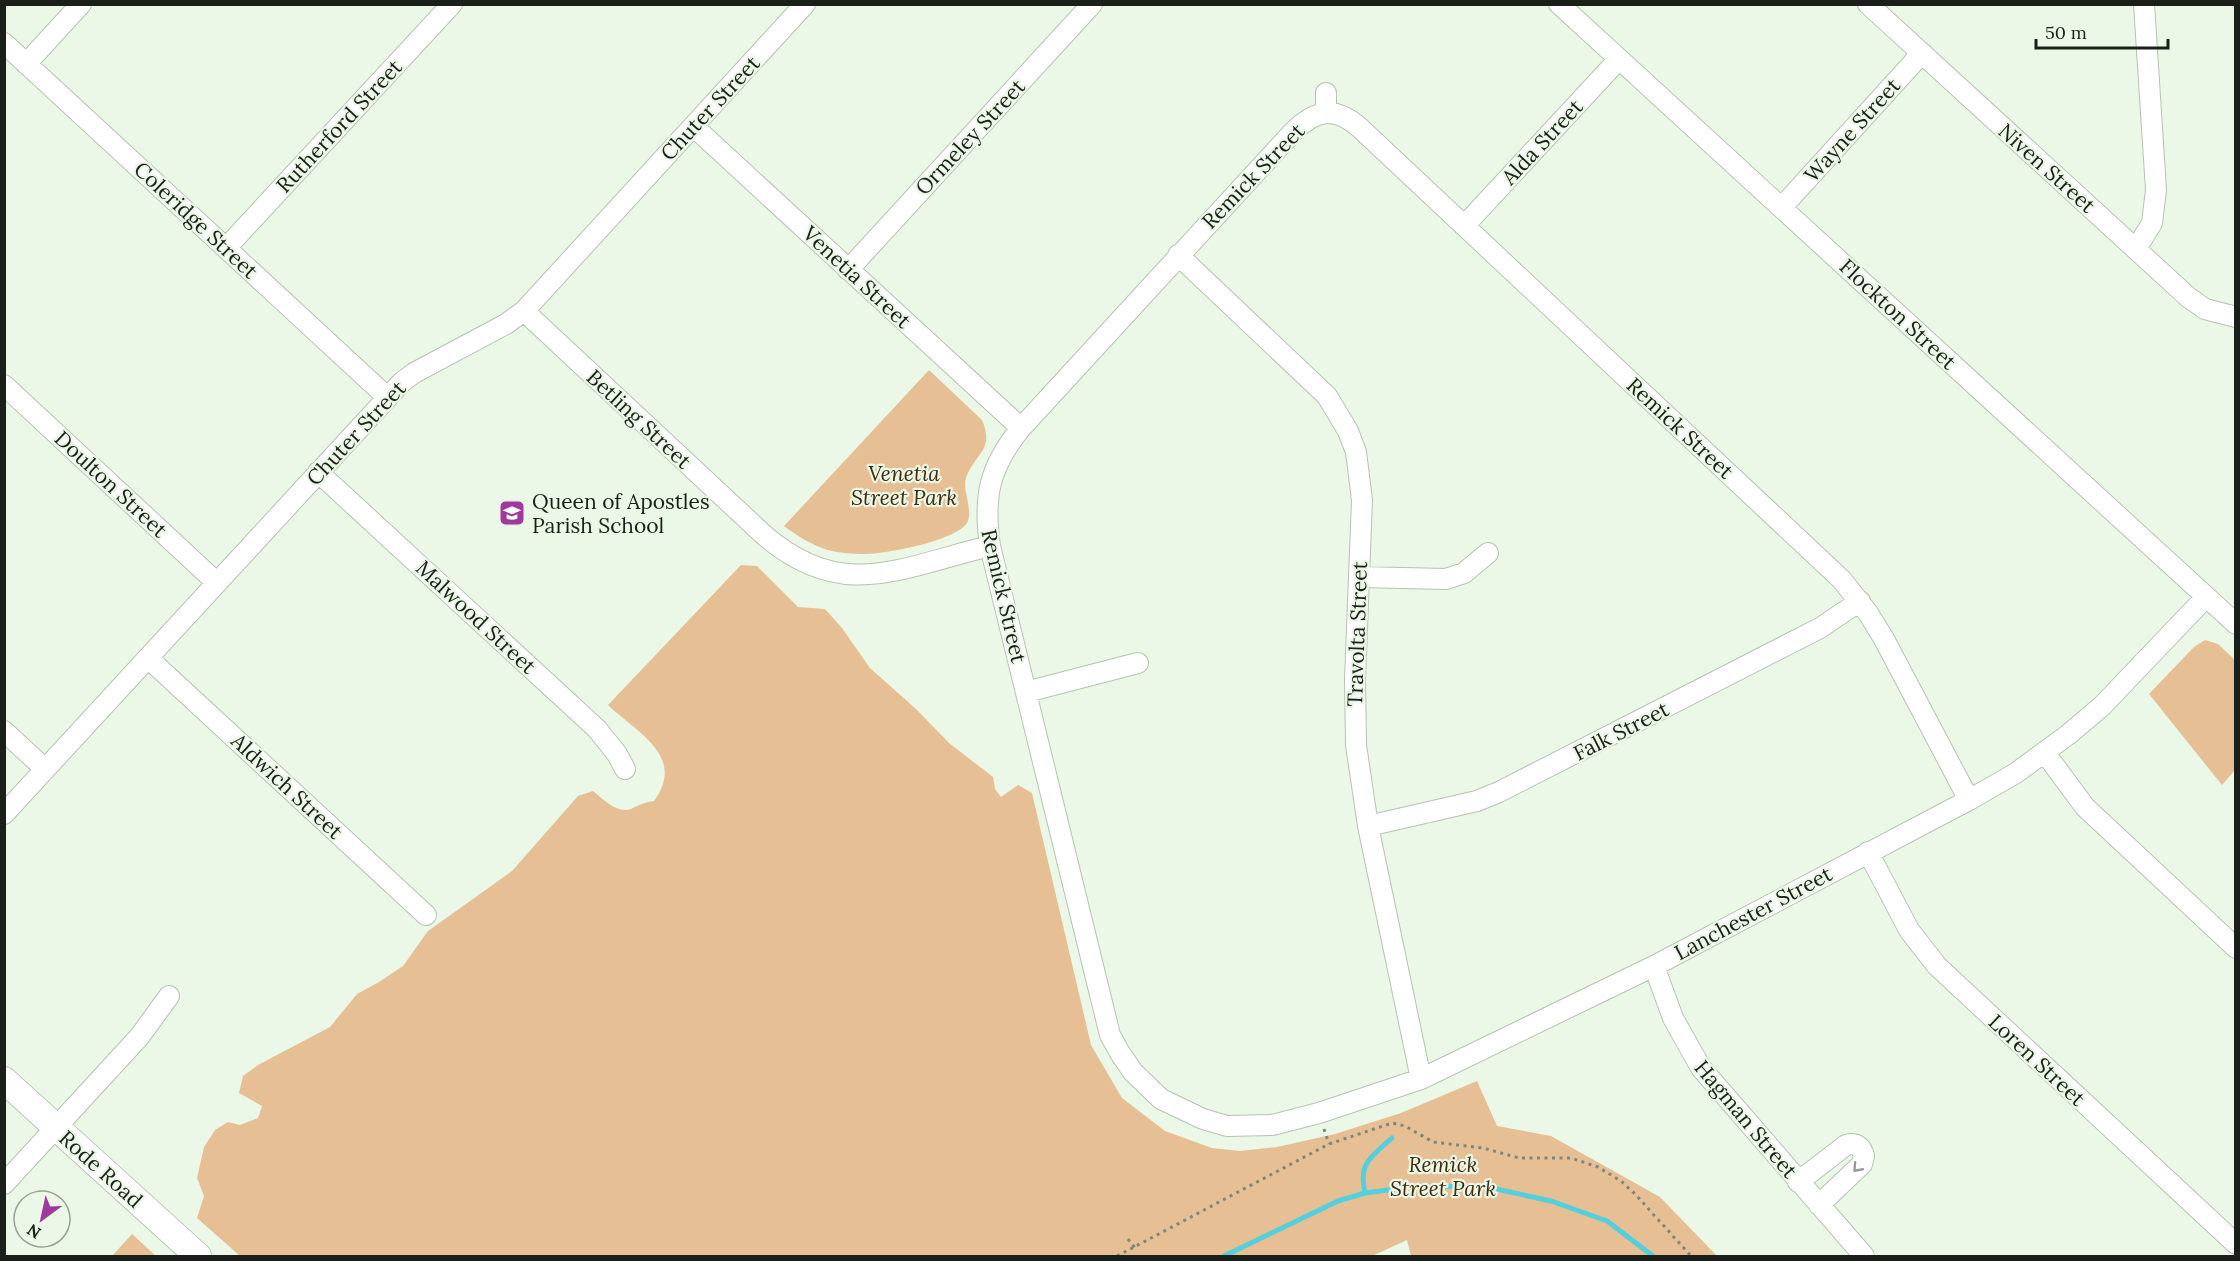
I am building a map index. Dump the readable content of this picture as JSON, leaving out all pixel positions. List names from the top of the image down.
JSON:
{
  "streets": {
    "main road": ["Rode Road"],
    "street": [
      "Chuter Street",
      "Rutherford Street",
      "Wayne Street",
      "Ormeley Street",
      "Alda Street",
      "Niven Street",
      "Remick Street",
      "Coleridge Street",
      "Venetia Street",
      "Flockton Street",
      "Betling Street",
      "Doulton Street",
      "Malwood Street",
      "Travolta Street",
      "Falk Street",
      "Aldwich Street",
      "Lanchester Street",
      "Loren Street",
      "Hagman Street"
    ]
  },
  "crossings": [
    ["Chuter Street", "Coleridge Street"],
    ["Chuter Street", "Venetia Street"],
    ["Chuter Street", "Betling Street"],
    ["Chuter Street", "Doulton Street"],
    ["Chuter Street", "Malwood Street"],
    ["Chuter Street", "Aldwich Street"],
    ["Rutherford Street", "Coleridge Street"],
    ["Wayne Street", "Niven Street"],
    ["Wayne Street", "Flockton Street"],
    ["Ormeley Street", "Venetia Street"],
    ["Alda Street", "Remick Street"],
    ["Alda Street", "Flockton Street"],
    ["Remick Street", "Venetia Street"],
    ["Remick Street", "Betling Street"],
    ["Remick Street", "Travolta Street"],
    ["Remick Street", "Falk Street"],
    ["Remick Street", "Lanchester Street"],
    ["Flockton Street", "Lanchester Street"],
    ["Travolta Street", "Falk Street"],
    ["Travolta Street", "Lanchester Street"],
    ["Lanchester Street", "Loren Street"],
    ["Lanchester Street", "Hagman Street"]
  ],
  "parks": ["Venetia Street Park", "Remick Street Park"],
  "places": {
    "school or university": ["Queen of Apostles Parish School"]
  },
  "scale_bar": "50 m",
  "north": "bottom left"
}
